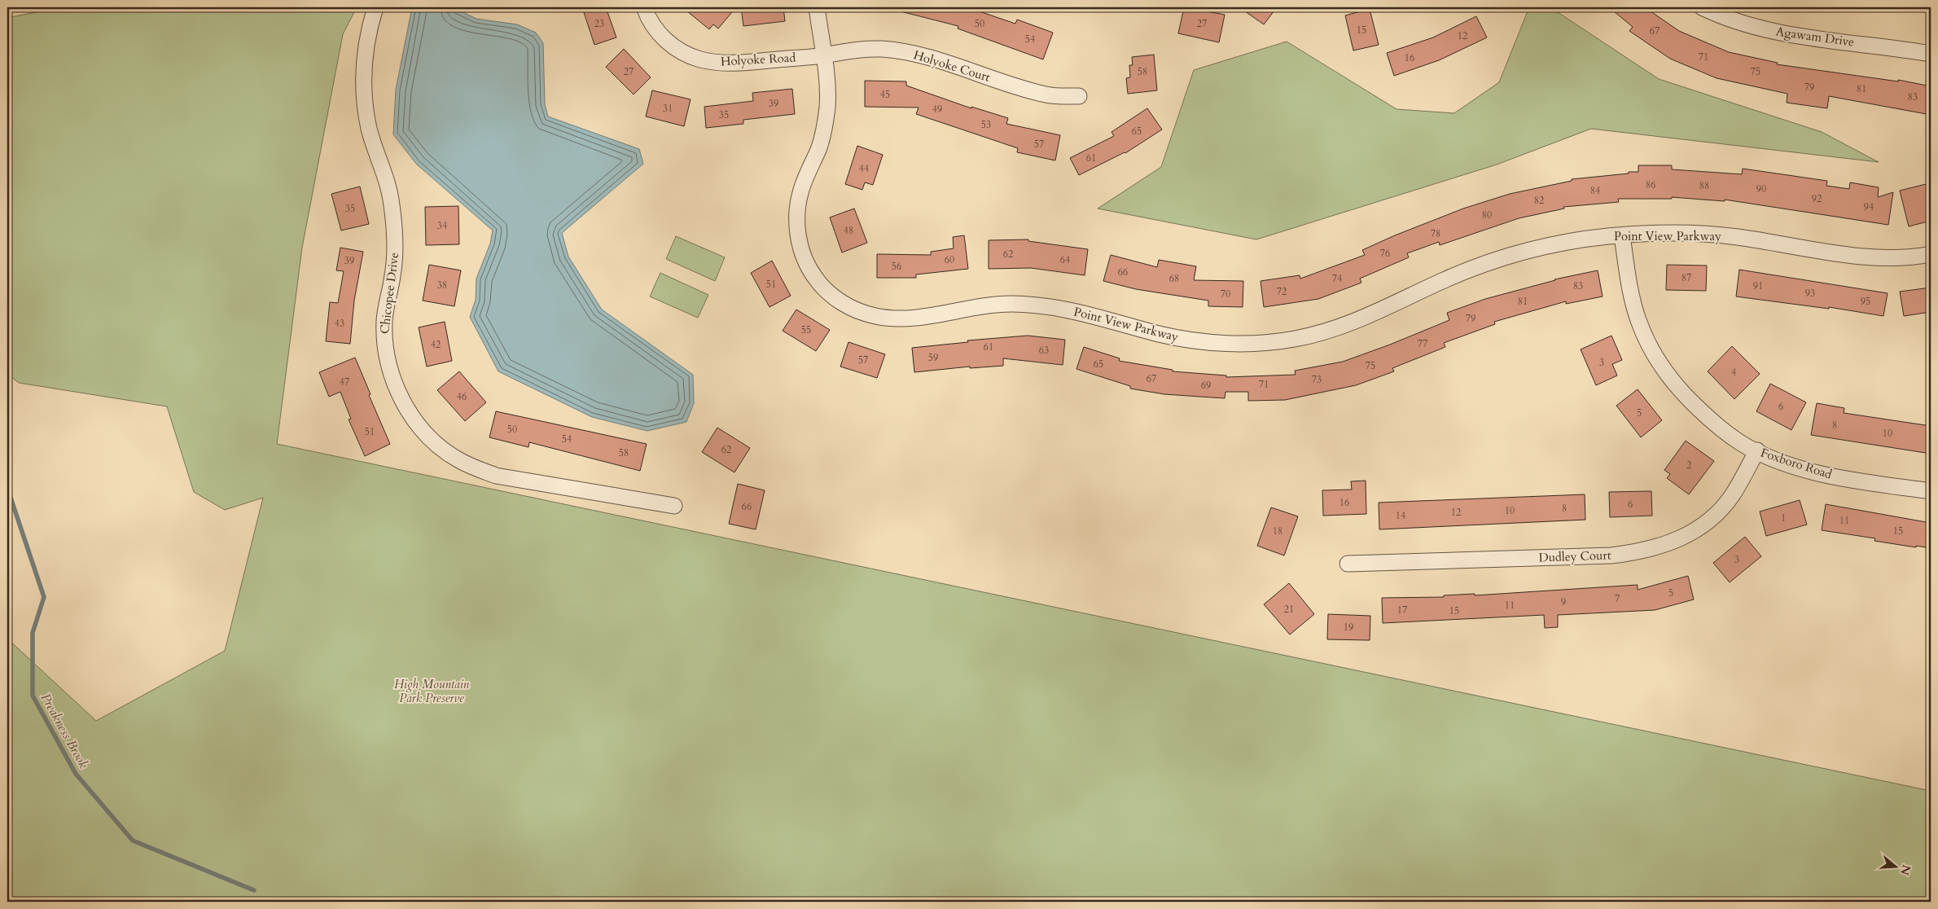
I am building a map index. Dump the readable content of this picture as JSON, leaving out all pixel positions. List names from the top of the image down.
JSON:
{
  "streets": {
    "street": [
      "Agawam Drive",
      "Holyoke Road",
      "Holyoke Court",
      "Point View Parkway",
      "Chicopee Drive",
      "Foxboro Road",
      "Dudley Court"
    ]
  },
  "crossings": [
    ["Holyoke Road", "Holyoke Court"],
    ["Holyoke Road", "Point View Parkway"],
    ["Holyoke Court", "Point View Parkway"],
    ["Point View Parkway", "Foxboro Road"],
    ["Foxboro Road", "Dudley Court"]
  ],
  "water": ["Preakness Brook"],
  "parks": ["High Mountain Park Preserve"],
  "house_numbers": [
    "23",
    "50",
    "27",
    "15",
    "67",
    "12",
    "54",
    "71",
    "16",
    "27",
    "58",
    "75",
    "79",
    "81",
    "45",
    "83",
    "39",
    "31",
    "49",
    "35",
    "53",
    "65",
    "57",
    "61",
    "44",
    "86",
    "88",
    "90",
    "84",
    "92",
    "82",
    "94",
    "35",
    "80",
    "34",
    "48",
    "78",
    "76",
    "62",
    "60",
    "64",
    "39",
    "56",
    "66",
    "87",
    "68",
    "74",
    "51",
    "38",
    "83",
    "91",
    "72",
    "93",
    "70",
    "81",
    "95",
    "79",
    "43",
    "55",
    "77",
    "42",
    "61",
    "63",
    "59",
    "57",
    "3",
    "65",
    "75",
    "4",
    "67",
    "73",
    "47",
    "71",
    "69",
    "46",
    "6",
    "5",
    "8",
    "50",
    "51",
    "10",
    "54",
    "62",
    "58",
    "2",
    "16",
    "6",
    "66",
    "8",
    "10",
    "12",
    "14",
    "1",
    "11",
    "18",
    "15",
    "3",
    "5",
    "7",
    "9",
    "11",
    "21",
    "17",
    "15",
    "19"
  ],
  "north": "right"
}
